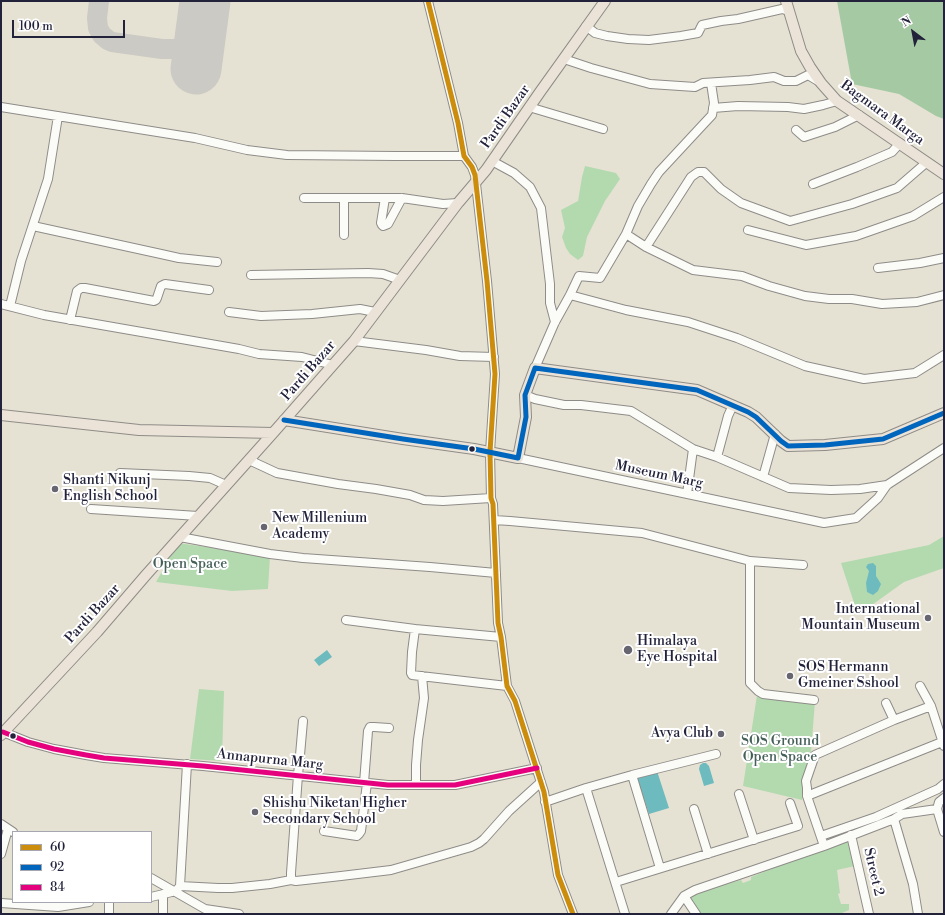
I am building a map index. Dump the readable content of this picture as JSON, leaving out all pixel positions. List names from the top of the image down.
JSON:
{
  "streets": {
    "main road": ["Bagmara Marga", "Pardi Bazar"],
    "street": ["Museum Marg", "Annapurna Marg", "Street 2"]
  },
  "crossings": [
    ["Pardi Bazar", "Annapurna Marg"]
  ],
  "parks": ["Open Space", "SOS Ground Open Space"],
  "places": [
    "Shanti Nikunj English School",
    "New Millenium Academy",
    "International Mountain Museum",
    "Himalaya Eye Hospital",
    "SOS Hermann Gmeiner Sshool",
    "Avya Club",
    "Shishu Niketan Higher Secondary School"
  ],
  "lines": ["transit line 60", "transit line 92", "transit line 84"],
  "legend": ["60", "92", "84"],
  "scale_bar": "100 m",
  "north": "top left"
}
